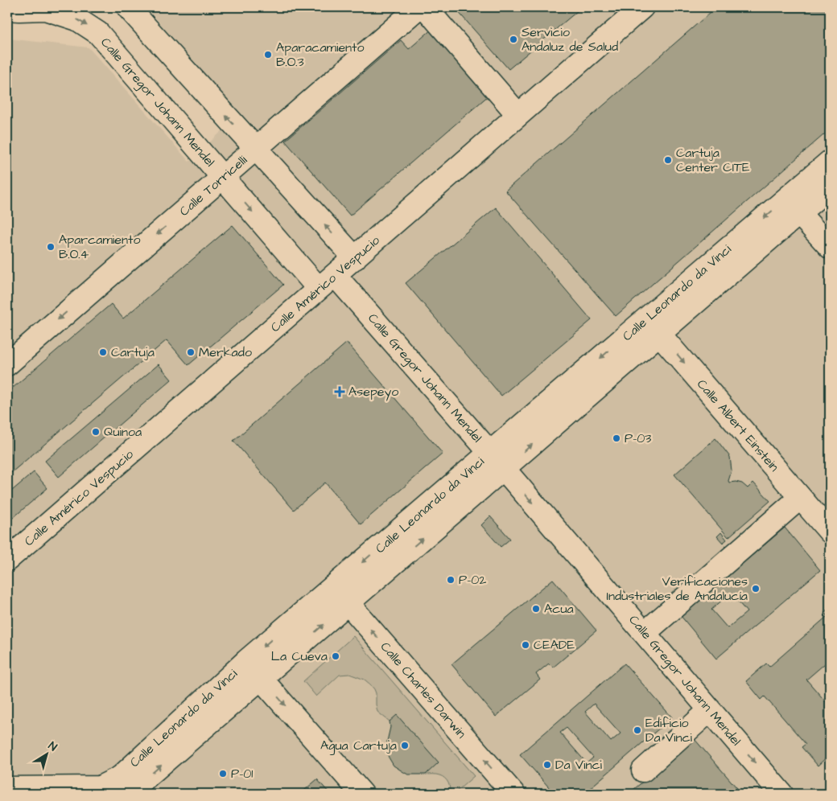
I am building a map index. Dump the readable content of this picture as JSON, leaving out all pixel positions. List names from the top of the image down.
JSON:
{
  "streets": {
    "street": [
      "Calle Gregor Johann Mendel",
      "Calle Torricelli",
      "Calle Américo Vespucio",
      "Calle Leonardo da Vinci",
      "Calle Albert Einstein",
      "Calle Charles Darwin"
    ]
  },
  "crossings": [
    ["Calle Gregor Johann Mendel", "Calle Torricelli"],
    ["Calle Gregor Johann Mendel", "Calle Américo Vespucio"],
    ["Calle Gregor Johann Mendel", "Calle Leonardo da Vinci"],
    ["Calle Leonardo da Vinci", "Calle Albert Einstein"],
    ["Calle Leonardo da Vinci", "Calle Charles Darwin"]
  ],
  "one_way": ["Calle Torricelli", "Calle Albert Einstein"],
  "places": {
    "other": [
      "Servicio Andaluz de Salud",
      "Aparacamiento B.O.3",
      "Cartuja Center CITE",
      "Aparcamiento B.O.4",
      "Cartuja",
      "Merkado",
      "Quinoa",
      "P-03",
      "P-02",
      "Verificaciones Industriales de Andalucía",
      "Acua",
      "CEADE",
      "La Cueva",
      "Edificio Da Vinci",
      "Agua Cartuja",
      "Da Vinci",
      "P-01"
    ],
    "health": ["Asepeyo"]
  },
  "north": "top right"
}
